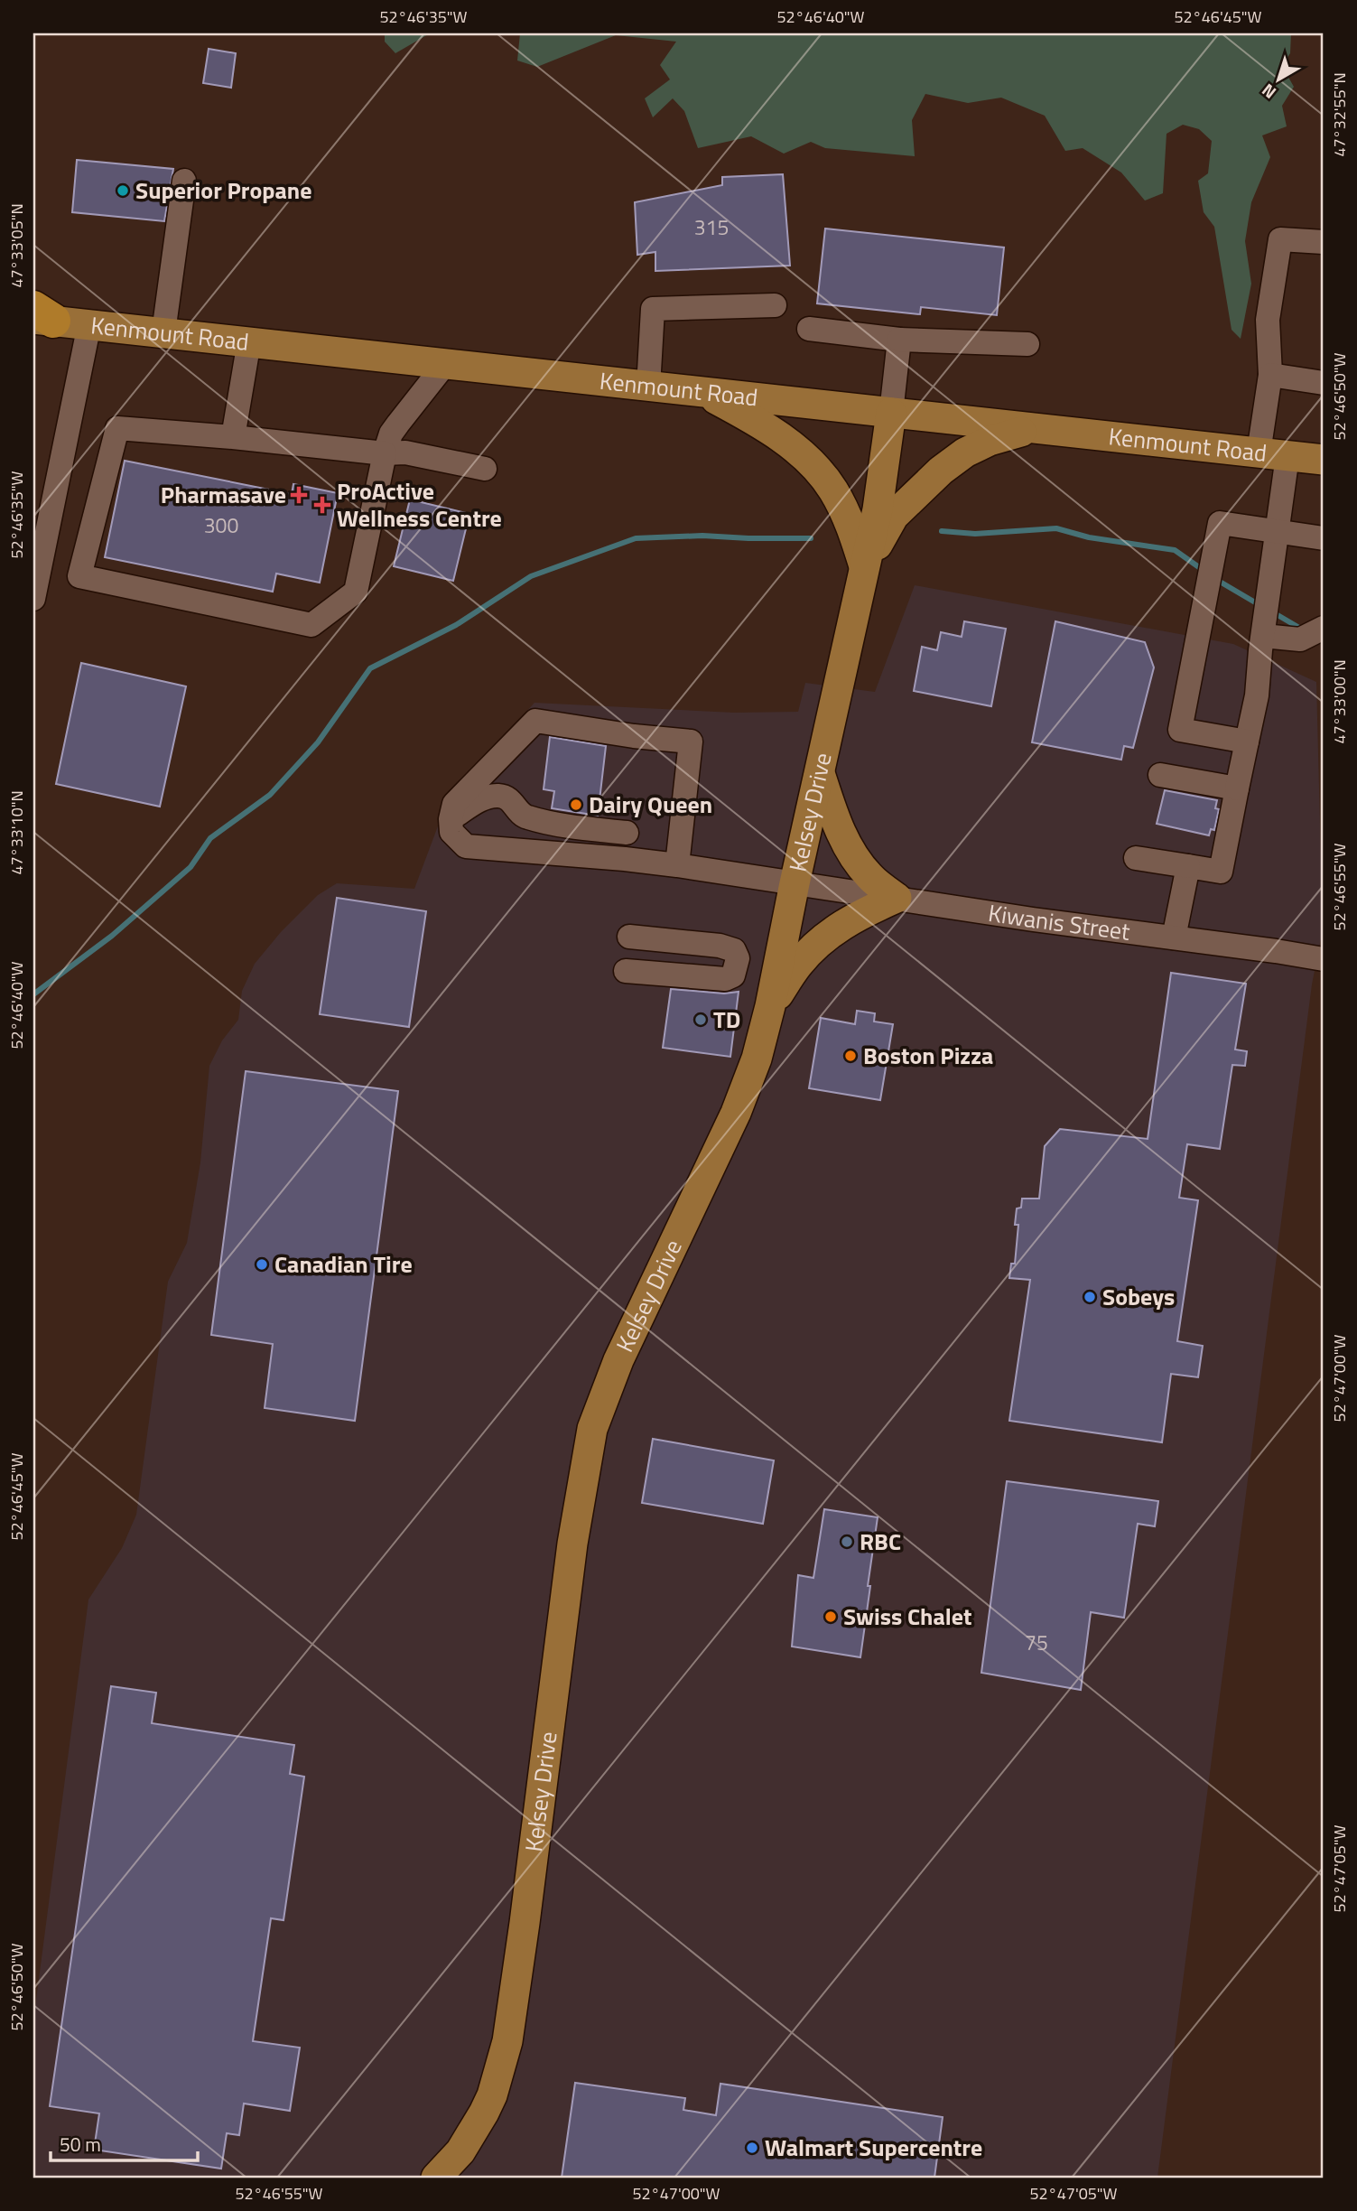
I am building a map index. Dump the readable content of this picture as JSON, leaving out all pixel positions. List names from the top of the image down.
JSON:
{
  "streets": {
    "main road": ["Kenmount Road", "Kelsey Drive"],
    "street": ["Kiwanis Street"]
  },
  "crossings": [
    ["Kenmount Road", "Kelsey Drive"],
    ["Kelsey Drive", "Kiwanis Street"]
  ],
  "places": {
    "other": [
      "Superior Propane",
      "Dairy Queen",
      "TD",
      "Boston Pizza",
      "Canadian Tire",
      "Sobeys",
      "RBC",
      "Swiss Chalet",
      "Walmart Supercentre"
    ],
    "health": ["Pharmasave", "ProActive Wellness Centre"]
  },
  "house_numbers": ["315", "300", "75"],
  "scale_bar": "50 m",
  "north": "bottom left",
  "coordinates": [
    "52°46'35\"W",
    "52°46'40\"W",
    "52°46'45\"W",
    "47°32'55\"N",
    "47°33'05\"N",
    "52°46'50\"W",
    "47°33'00\"N",
    "47°33'10\"N",
    "52°46'55\"W",
    "52°47'00\"W",
    "52°47'05\"W"
  ]
}
